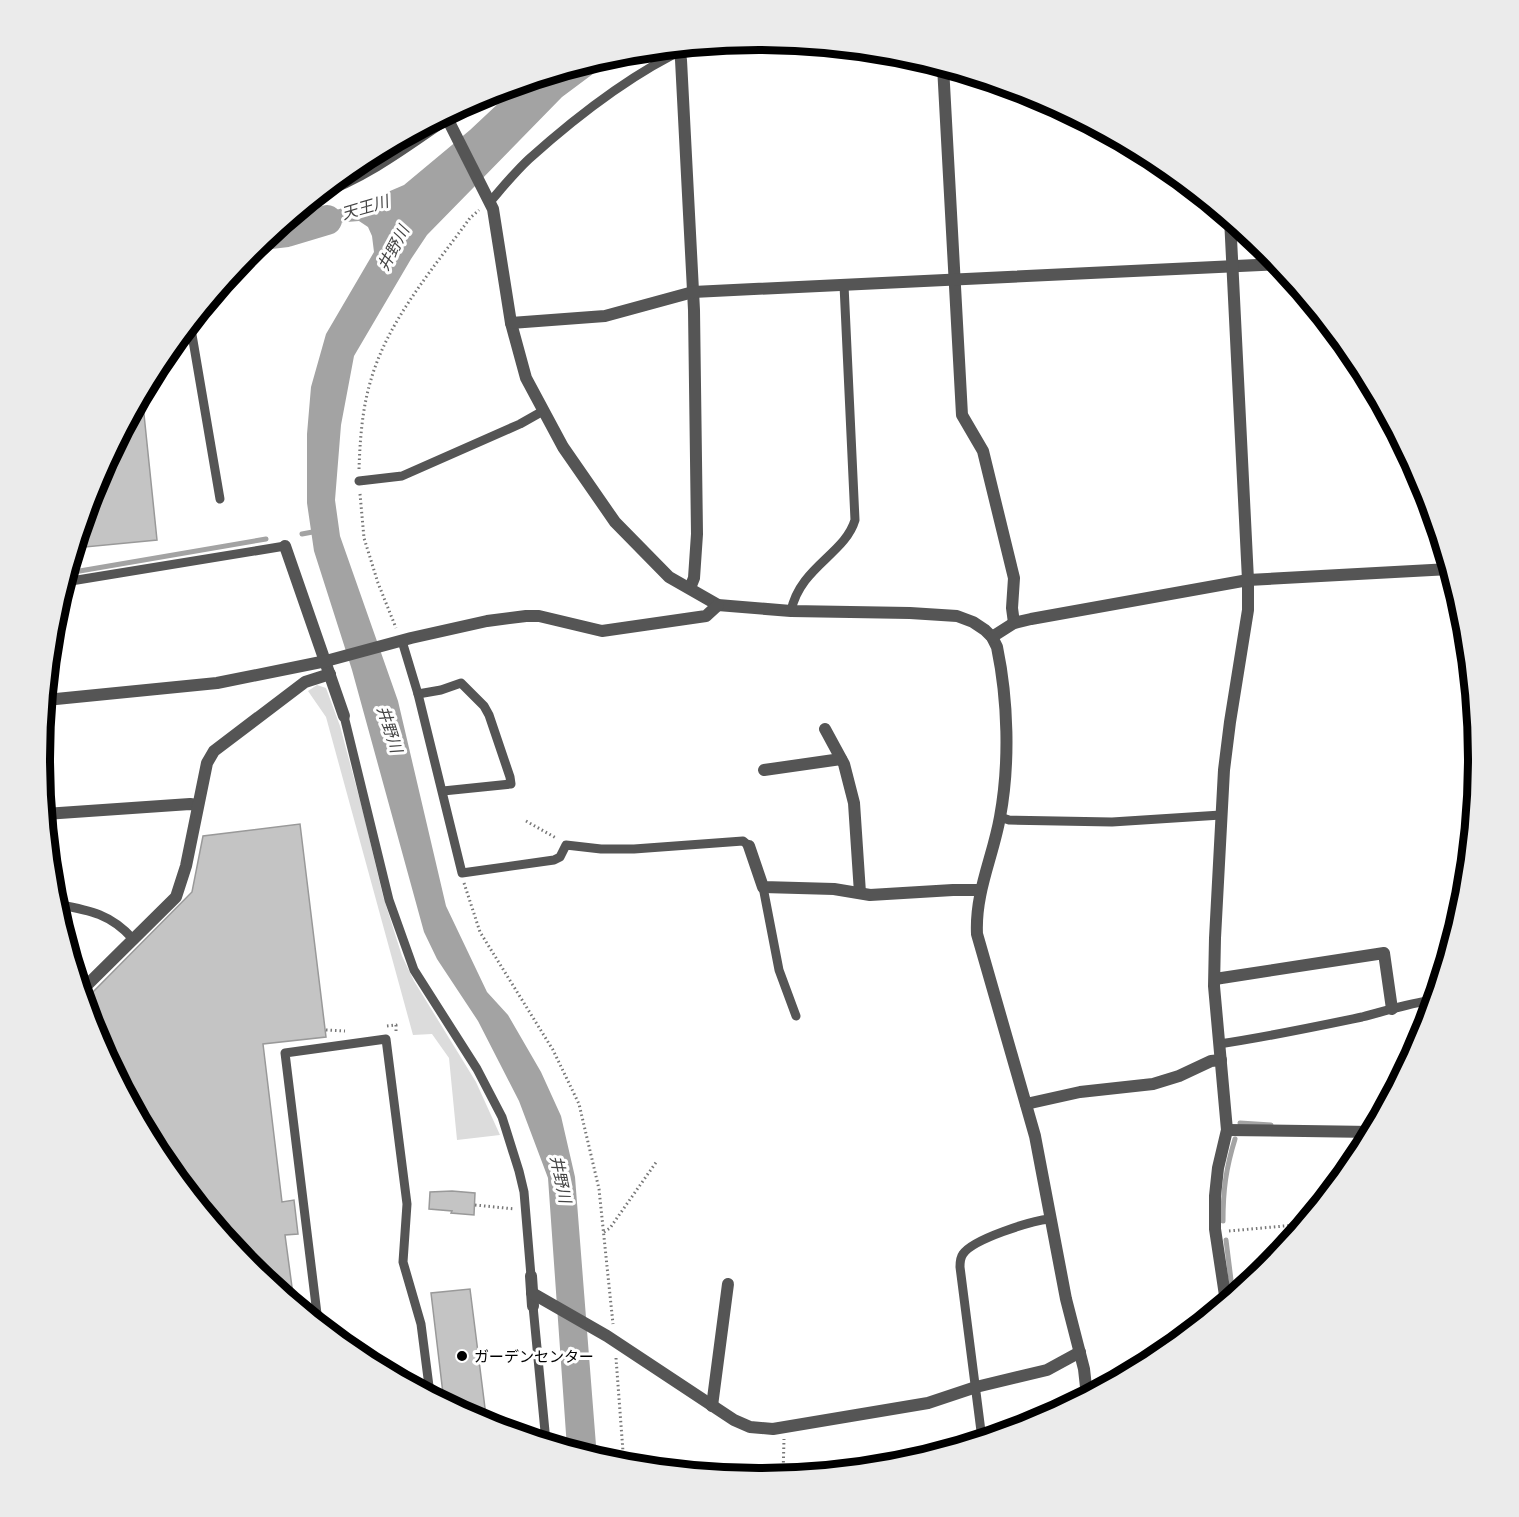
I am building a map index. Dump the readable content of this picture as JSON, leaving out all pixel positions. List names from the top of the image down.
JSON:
{
  "water": ["天王川", "井野川"],
  "places": ["ガーデンセンター"]
}
